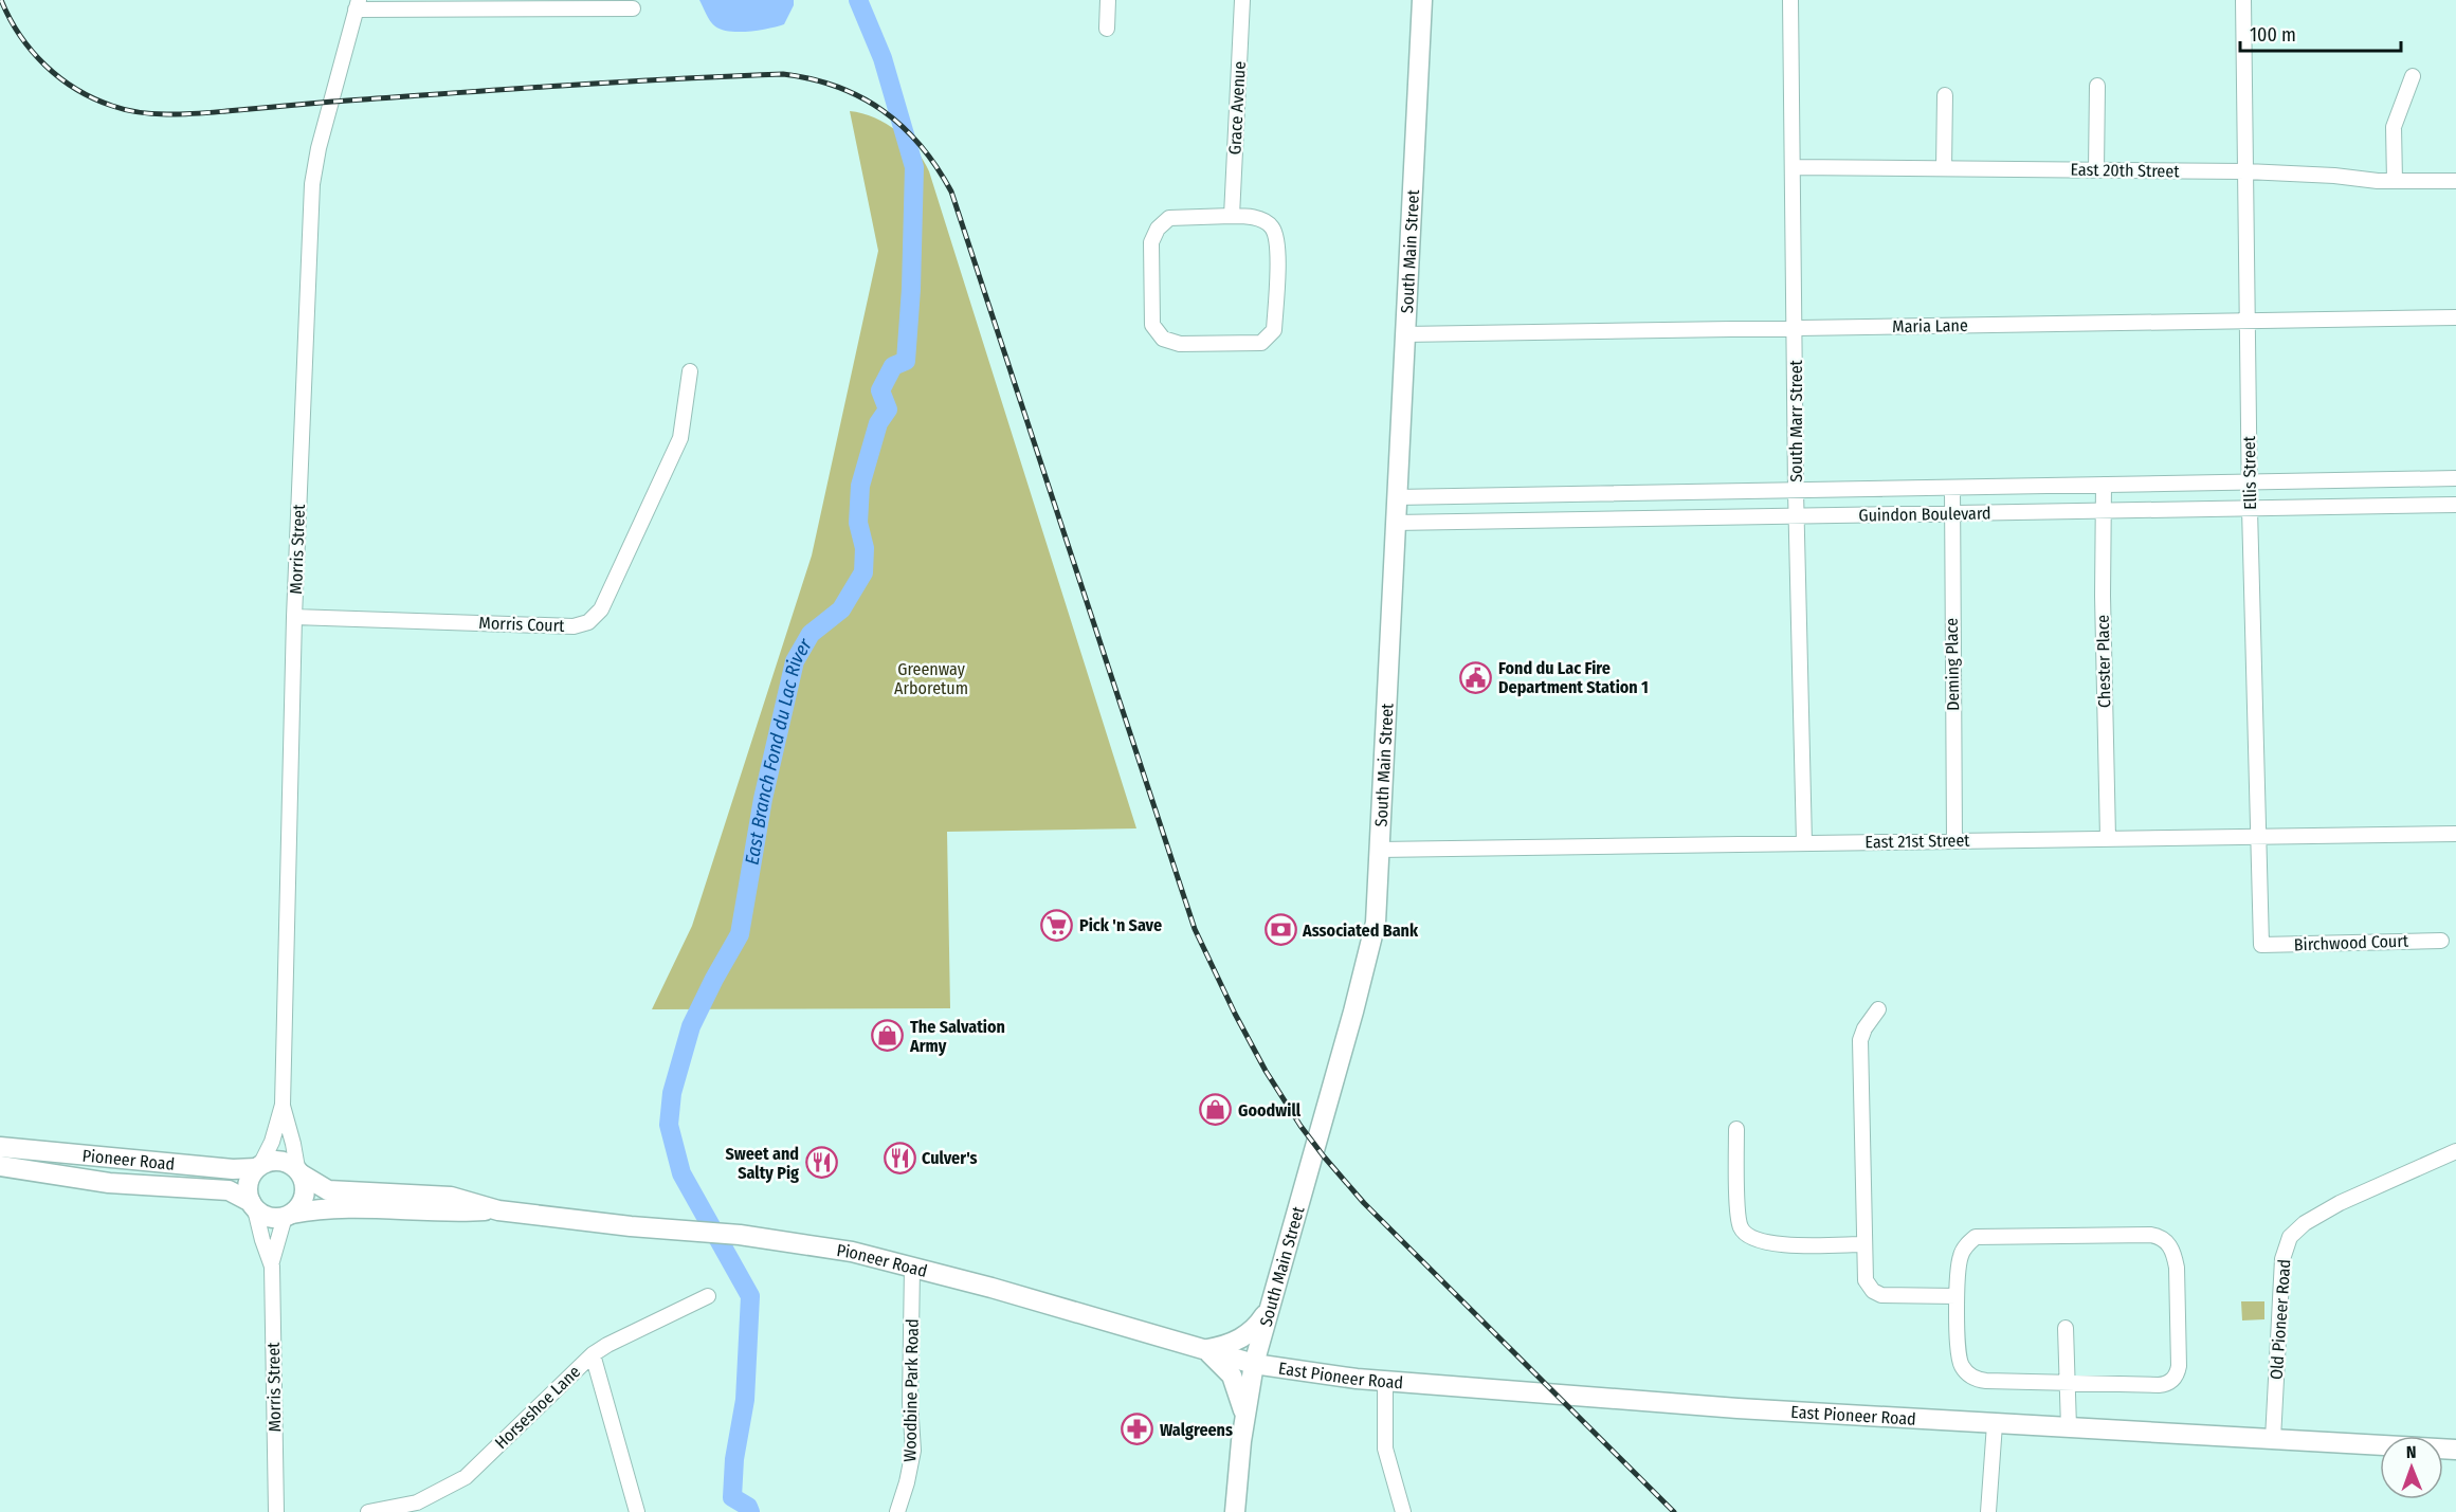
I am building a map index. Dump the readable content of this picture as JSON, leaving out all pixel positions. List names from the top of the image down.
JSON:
{
  "streets": {
    "main road": ["South Main Street", "Pioneer Road", "East Pioneer Road"],
    "street": [
      "Grace Avenue",
      "East 20th Street",
      "Maria Lane",
      "South Marr Street",
      "Ellis Street",
      "Guindon Boulevard",
      "Morris Street",
      "Morris Court",
      "Chester Place",
      "Deming Place",
      "East 21st Street",
      "Birchwood Court",
      "Old Pioneer Road",
      "Woodbine Park Road",
      "Horseshoe Lane"
    ]
  },
  "crossings": [
    ["East 20th Street", "South Marr Street"],
    ["East 20th Street", "Ellis Street"],
    ["South Main Street", "Maria Lane"],
    ["South Main Street", "Guindon Boulevard"],
    ["South Main Street", "East 21st Street"],
    ["South Main Street", "Pioneer Road"],
    ["South Main Street", "East Pioneer Road"],
    ["Maria Lane", "South Marr Street"],
    ["Maria Lane", "Ellis Street"],
    ["South Marr Street", "Guindon Boulevard"],
    ["South Marr Street", "East 21st Street"],
    ["Ellis Street", "Guindon Boulevard"],
    ["Ellis Street", "East 21st Street"],
    ["Ellis Street", "Birchwood Court"],
    ["Guindon Boulevard", "Chester Place"],
    ["Guindon Boulevard", "Deming Place"],
    ["Morris Street", "Morris Court"],
    ["Morris Street", "Pioneer Road"],
    ["Chester Place", "East 21st Street"],
    ["Deming Place", "East 21st Street"],
    ["Pioneer Road", "East Pioneer Road"],
    ["Pioneer Road", "Woodbine Park Road"],
    ["Old Pioneer Road", "East Pioneer Road"]
  ],
  "water": ["East Branch Fond du Lac River"],
  "parks": ["Greenway Arboretum"],
  "places": {
    "public building": ["Fond du Lac Fire Department Station 1"],
    "supermarket": ["Pick 'n Save"],
    "bank": ["Associated Bank"],
    "shop": ["The Salvation Army", "Goodwill"],
    "restaurant": ["Culver's", "Sweet and Salty Pig"],
    "pharmacy": ["Walgreens"]
  },
  "scale_bar": "100 m",
  "north": "top"
}
